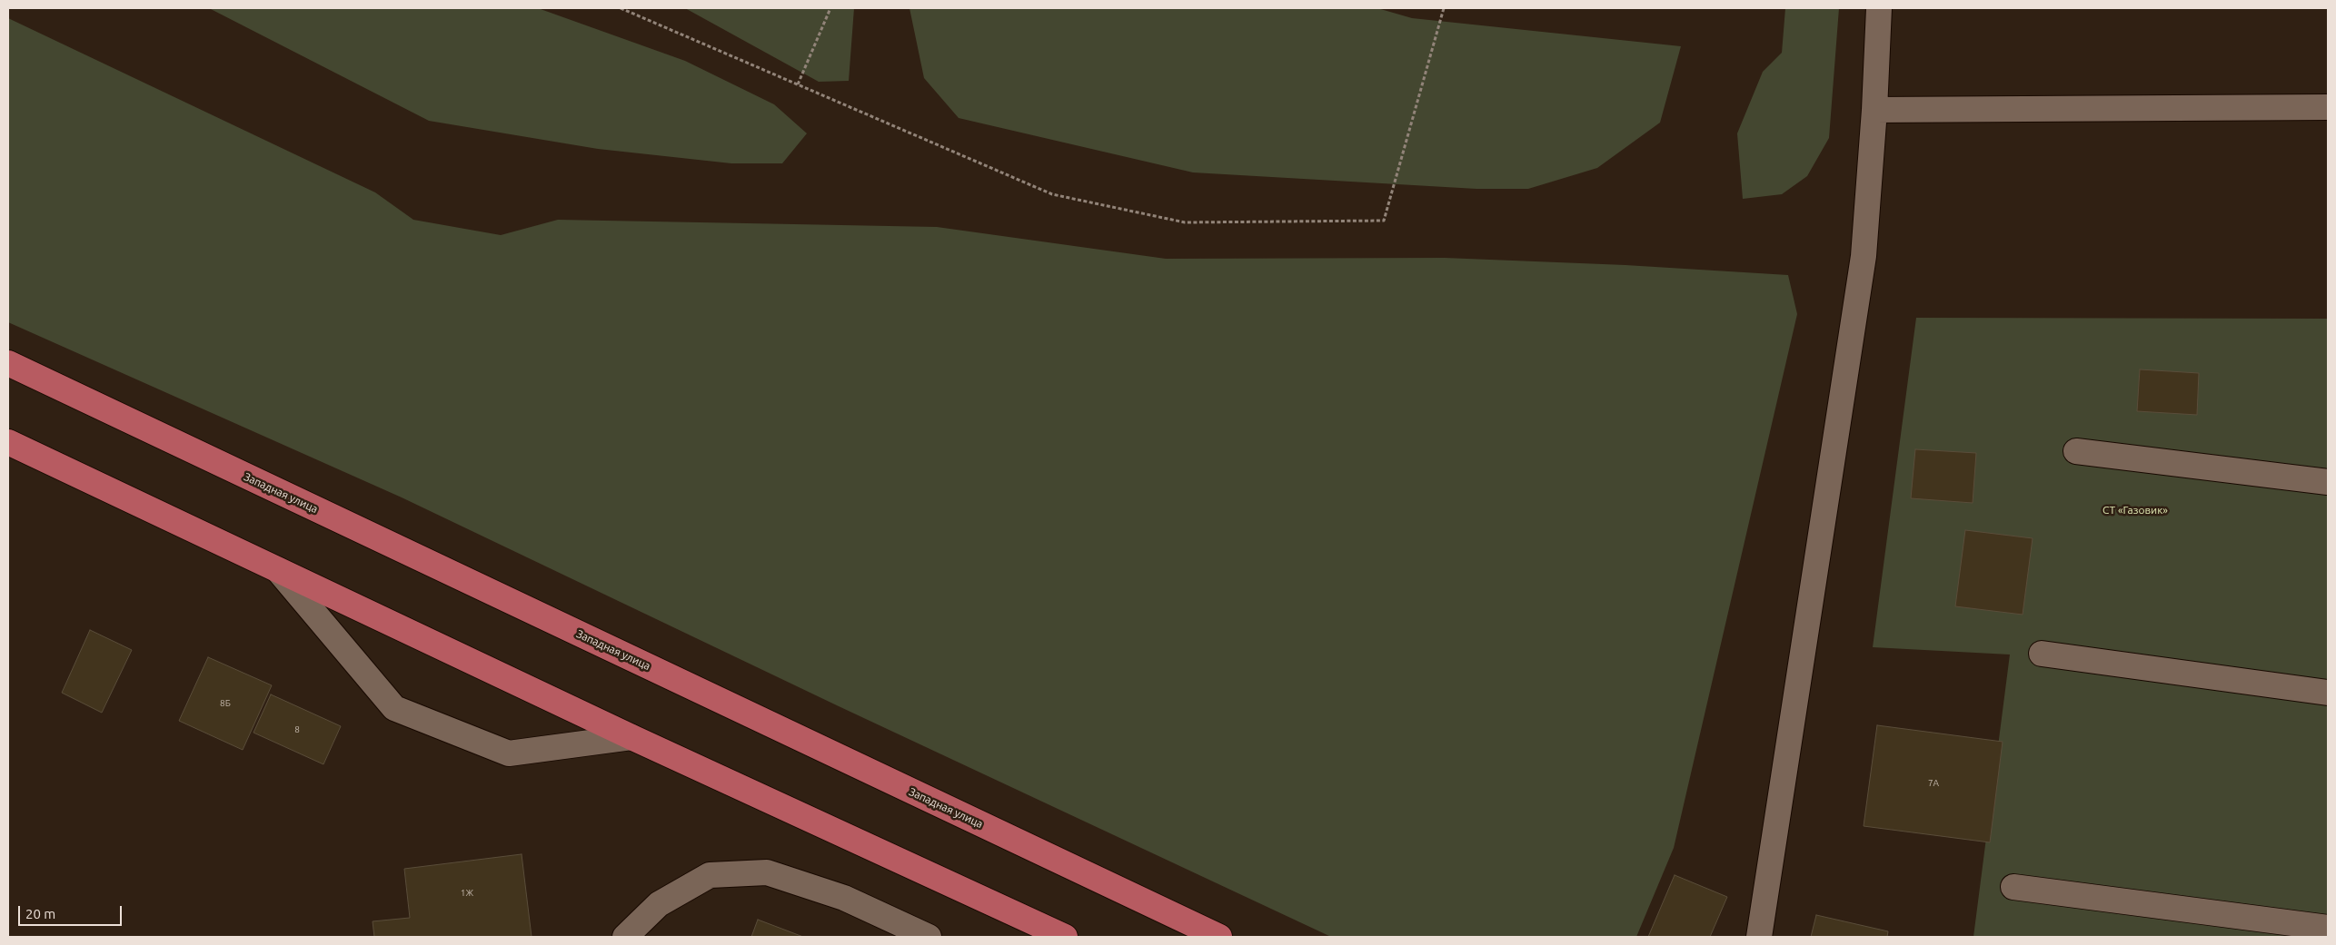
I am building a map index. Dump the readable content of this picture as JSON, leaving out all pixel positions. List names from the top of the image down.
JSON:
{
  "streets": {
    "main road": ["Западная улица"]
  },
  "parks": ["СТ «Газовик»"],
  "house_numbers": [
    "8Б",
    "8",
    "7А",
    "1Ж"
  ],
  "scale_bar": "20 m"
}
